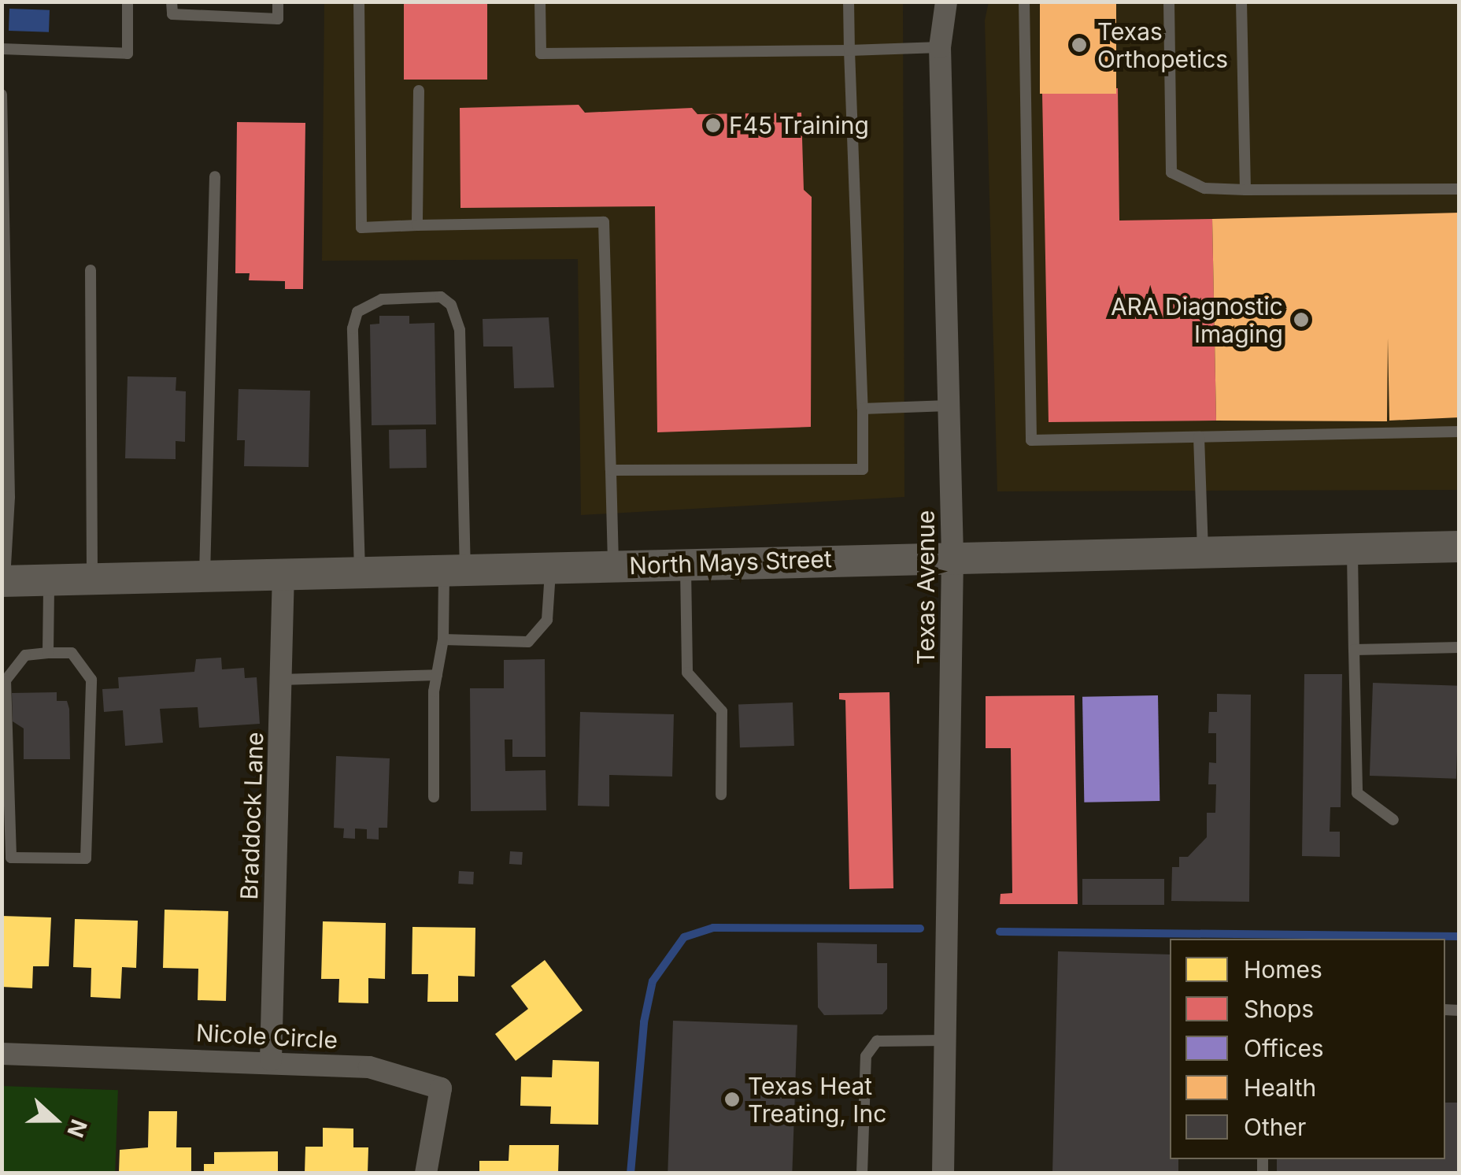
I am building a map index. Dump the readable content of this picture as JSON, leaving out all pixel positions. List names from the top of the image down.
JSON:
{
  "streets": {
    "main road": ["North Mays Street"],
    "street": ["Texas Avenue", "Braddock Lane", "Nicole Circle"]
  },
  "crossings": [
    ["North Mays Street", "Texas Avenue"],
    ["North Mays Street", "Braddock Lane"],
    ["Braddock Lane", "Nicole Circle"]
  ],
  "places": [
    "Texas Orthopetics",
    "F45 Training",
    "ARA Diagnostic Imaging",
    "Texas Heat Treating, Inc"
  ],
  "legend": [
    "Homes",
    "Shops",
    "Offices",
    "Health",
    "Other"
  ],
  "north": "right"
}
